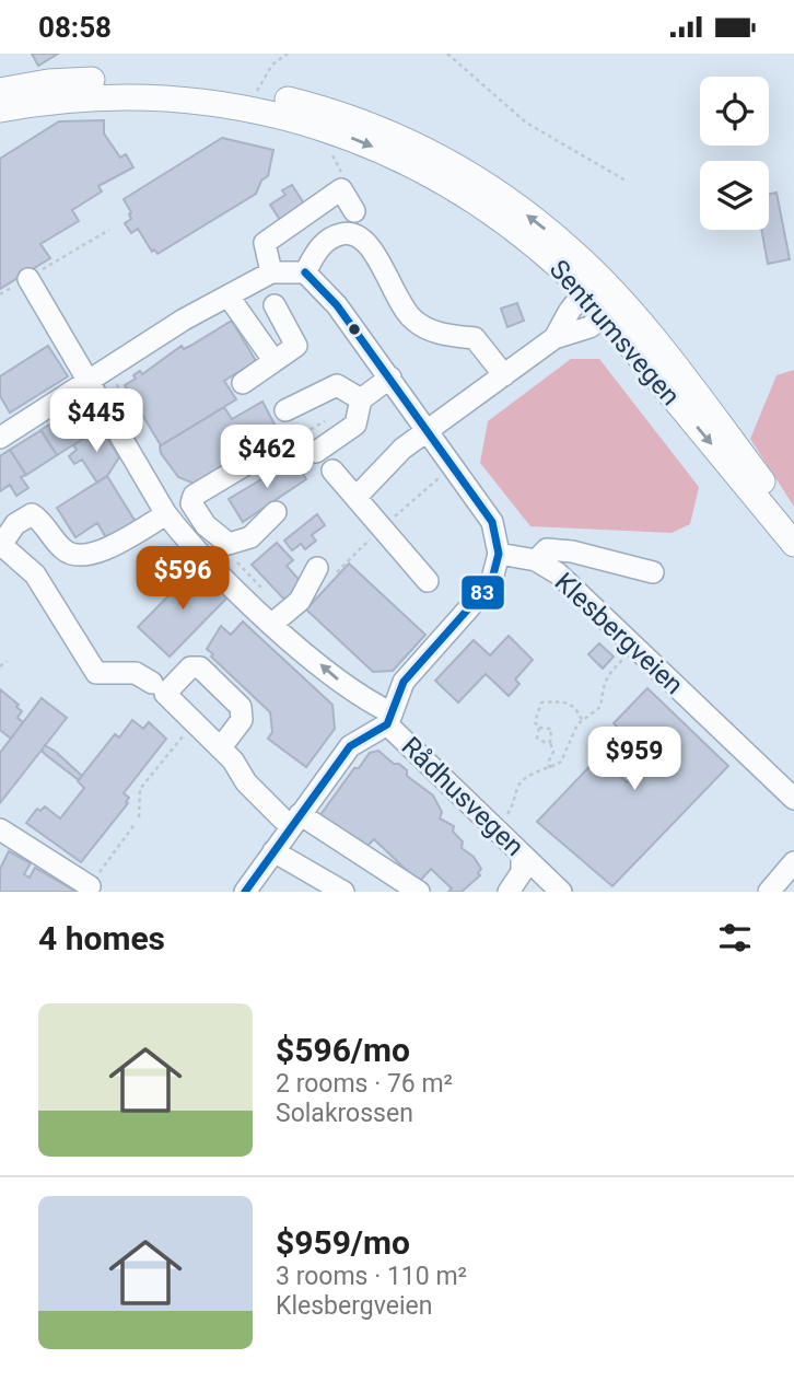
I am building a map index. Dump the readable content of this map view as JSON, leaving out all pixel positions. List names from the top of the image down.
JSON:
{
  "streets": {
    "main road": ["Sentrumsvegen"],
    "street": ["Klesbergveien", "Rådhusvegen"]
  },
  "crossings": [
    ["Klesbergveien", "Rådhusvegen"]
  ],
  "lines": ["transit line 83"],
  "page": {
    "status": "08:58",
    "price": [
      "$445",
      "$462",
      "$596",
      "$959"
    ],
    "heading": "4 homes",
    "list": [
      {
        "name": "$596/mo",
        "note": "2 rooms · 76 m² · Solakrossen"
      },
      {
        "name": "$959/mo",
        "note": "3 rooms · 110 m² · Klesbergveien"
      }
    ]
  }
}
